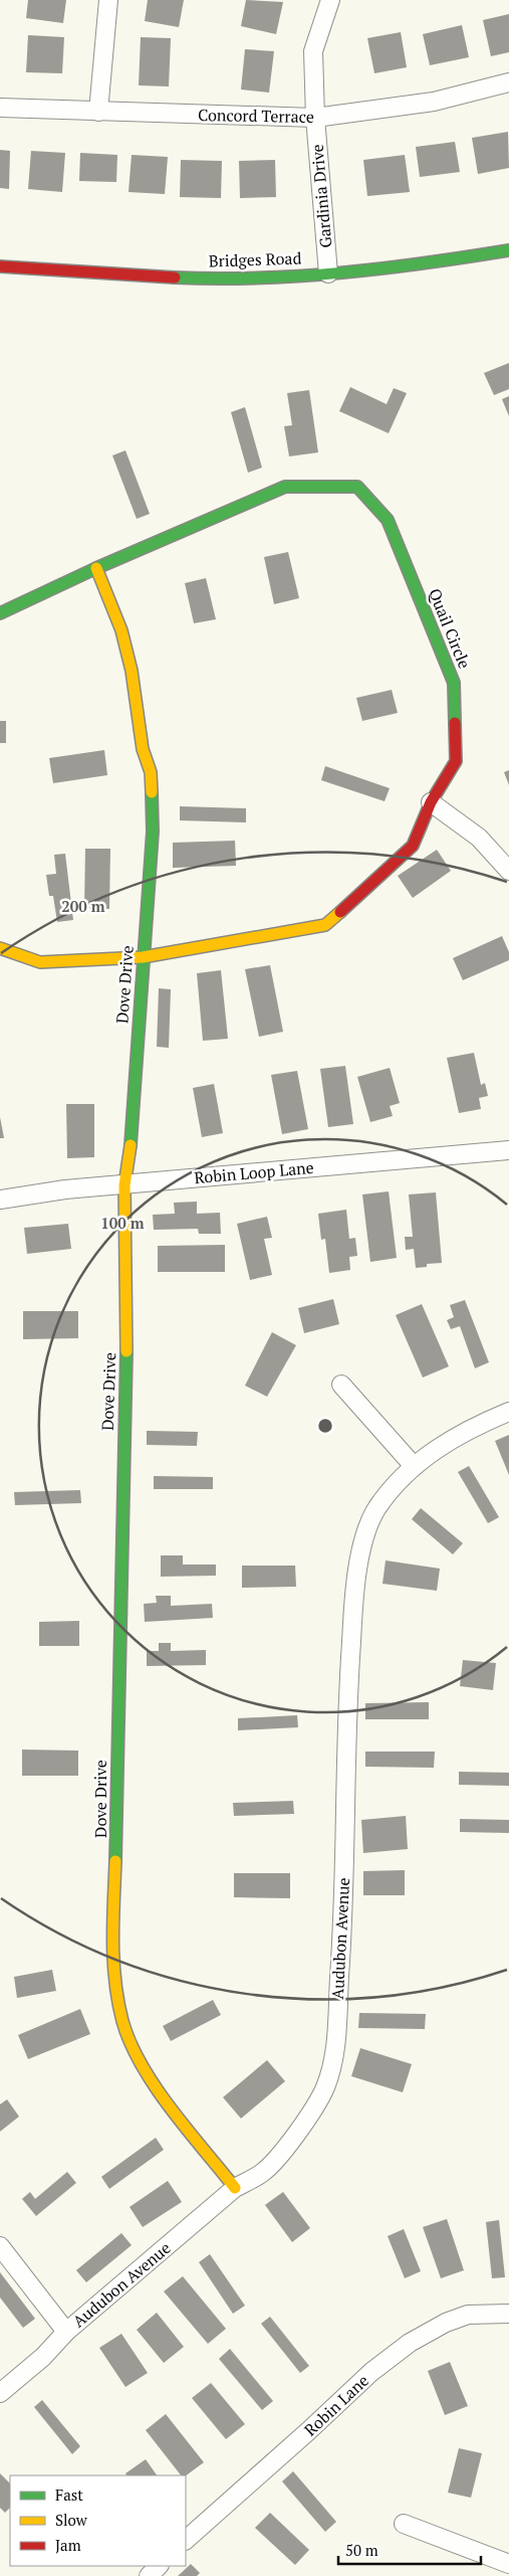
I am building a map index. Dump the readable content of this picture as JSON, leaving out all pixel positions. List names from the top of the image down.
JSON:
{
  "streets": {
    "street": [
      "Concord Terrace",
      "Gardinia Drive",
      "Bridges Road",
      "Quail Circle",
      "Dove Drive",
      "Robin Loop Lane",
      "Audubon Avenue",
      "Robin Lane"
    ]
  },
  "crossings": [
    ["Concord Terrace", "Gardinia Drive"],
    ["Gardinia Drive", "Bridges Road"],
    ["Quail Circle", "Dove Drive"],
    ["Dove Drive", "Robin Loop Lane"],
    ["Dove Drive", "Audubon Avenue"]
  ],
  "legend": ["Fast", "Slow", "Jam"],
  "scale_bar": "50 m",
  "rings": ["200 m", "100 m"]
}
